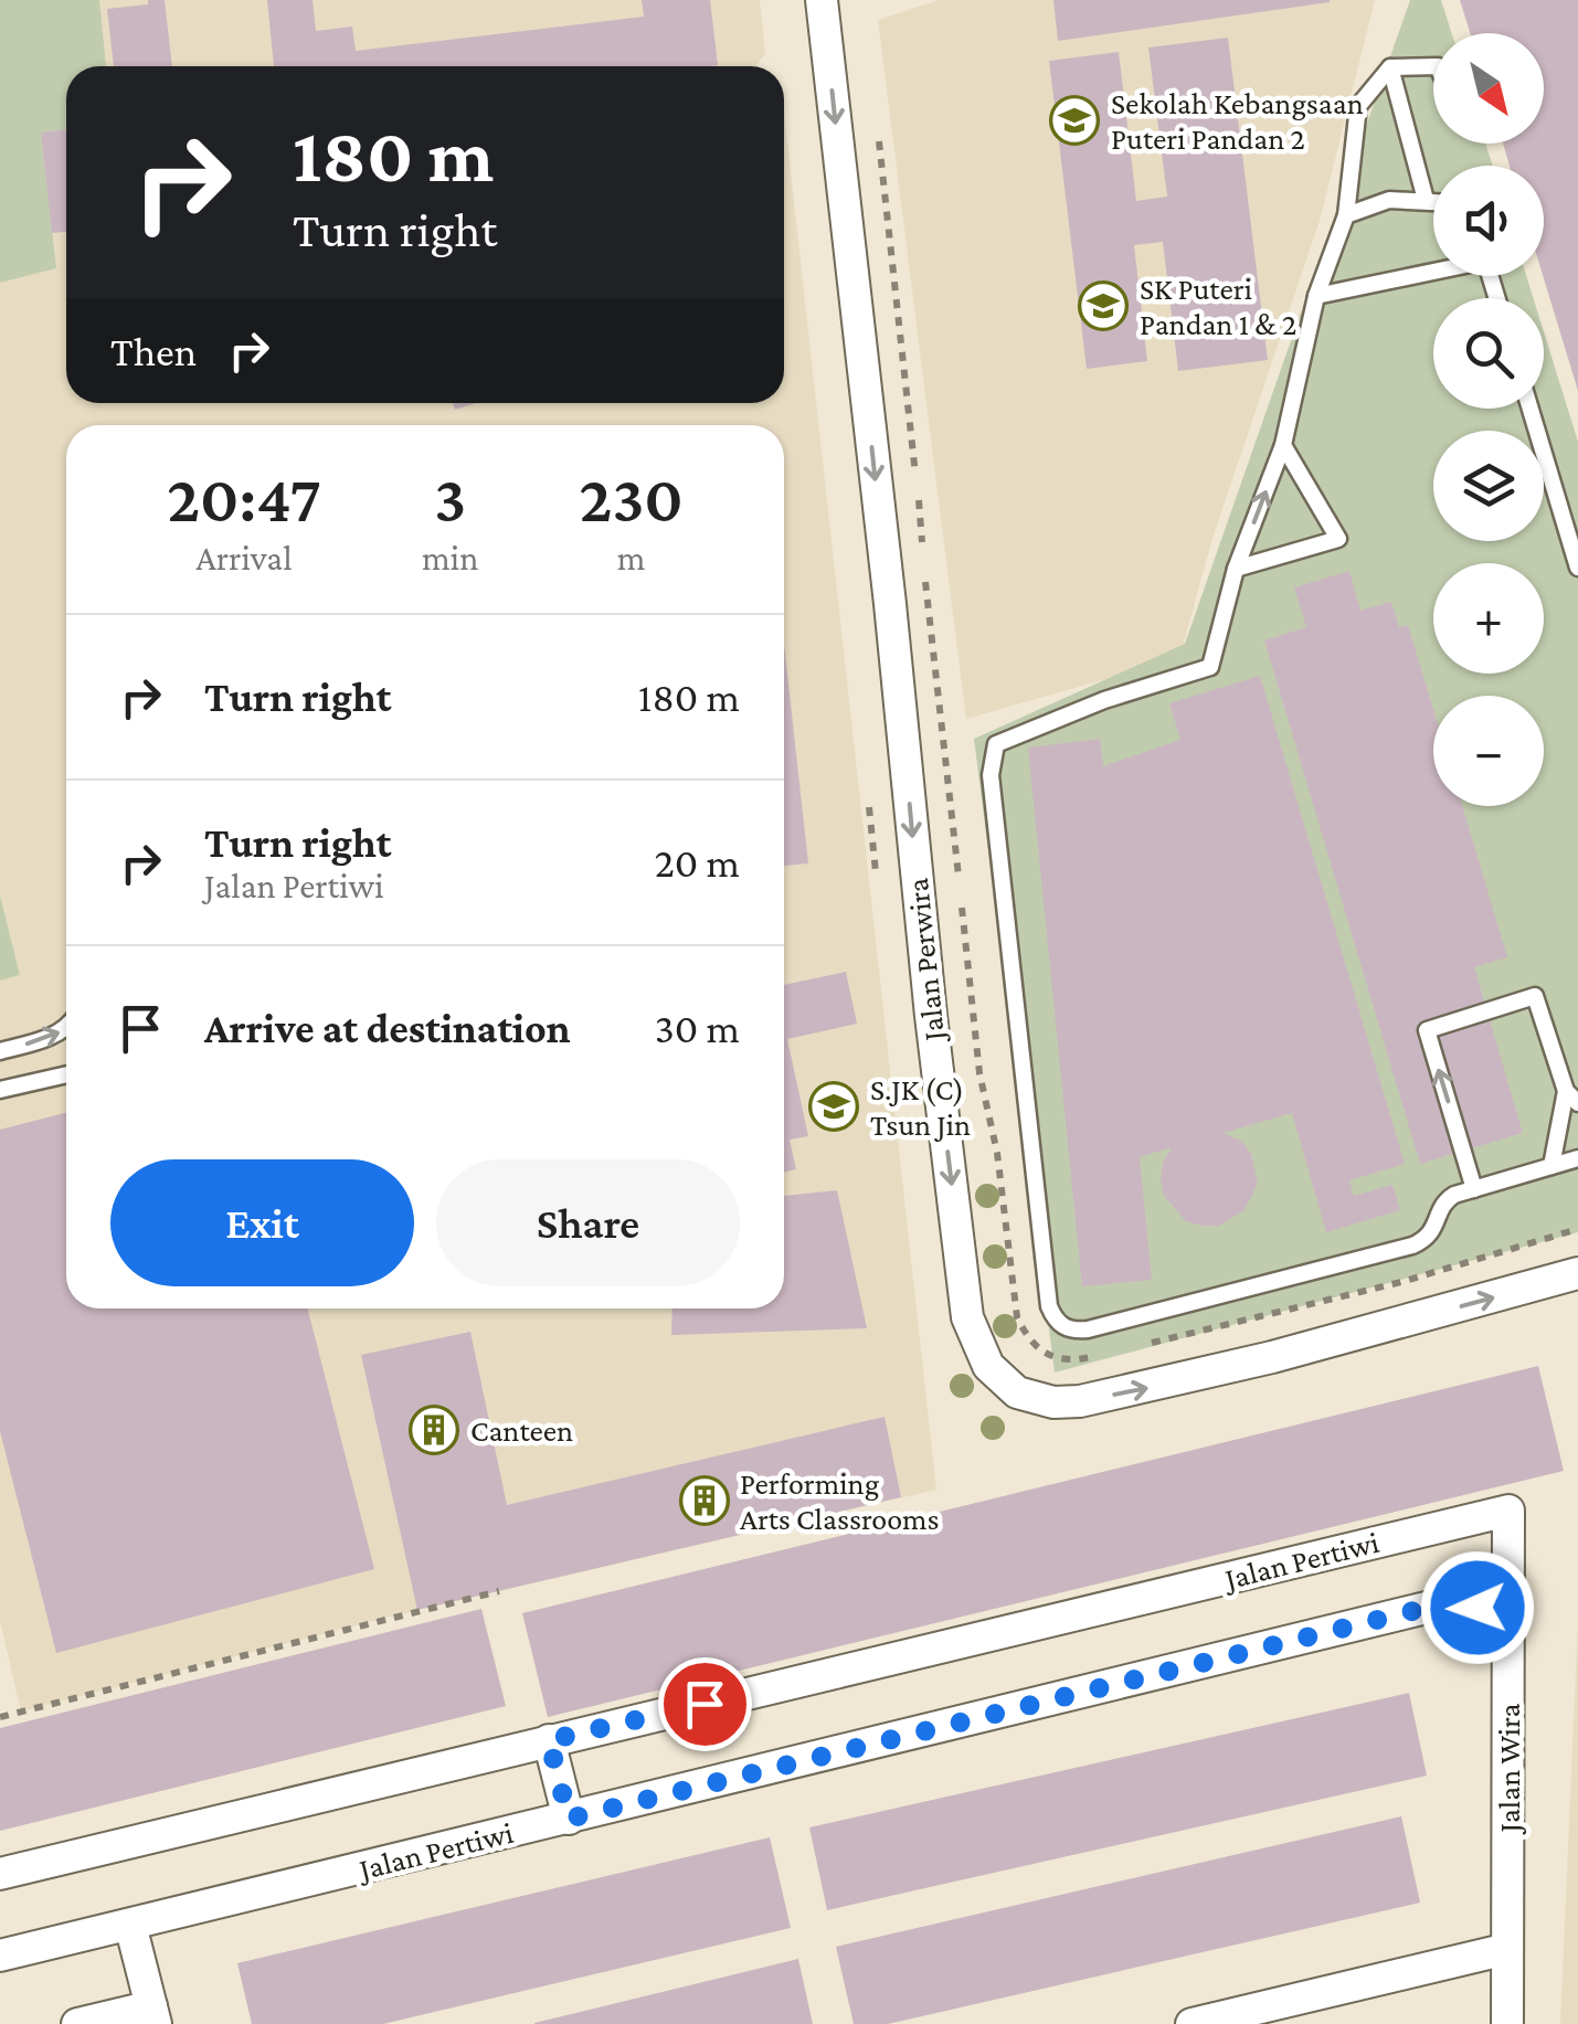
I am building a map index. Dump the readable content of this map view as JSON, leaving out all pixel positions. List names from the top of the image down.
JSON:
{
  "streets": {
    "street": ["Jalan Perwira", "Jalan Pertiwi", "Jalan Wira"]
  },
  "crossings": [
    ["Jalan Pertiwi", "Jalan Wira"]
  ],
  "places": {
    "school or university": ["Sekolah Kebangsaan Puteri Pandan 2", "SK Puteri Pandan 1 & 2", "S.JK (C) Tsun Jin"],
    "building": ["Canteen", "Performing Arts Classrooms"]
  },
  "north": "bottom right",
  "page": {
    "map_buttons": ["+", "−"],
    "turn": ["180 m", "Turn right"],
    "then": "Then",
    "eta": [
      "20:47",
      "Arrival",
      "3",
      "min",
      "230",
      "m"
    ],
    "list": [
      {
        "name": "Turn right",
        "value": "180 m"
      },
      {
        "name": "Turn right",
        "note": "Jalan Pertiwi",
        "value": "20 m"
      },
      {
        "name": "Arrive at destination",
        "value": "30 m"
      }
    ],
    "buttons": ["Exit", "Share"]
  }
}
